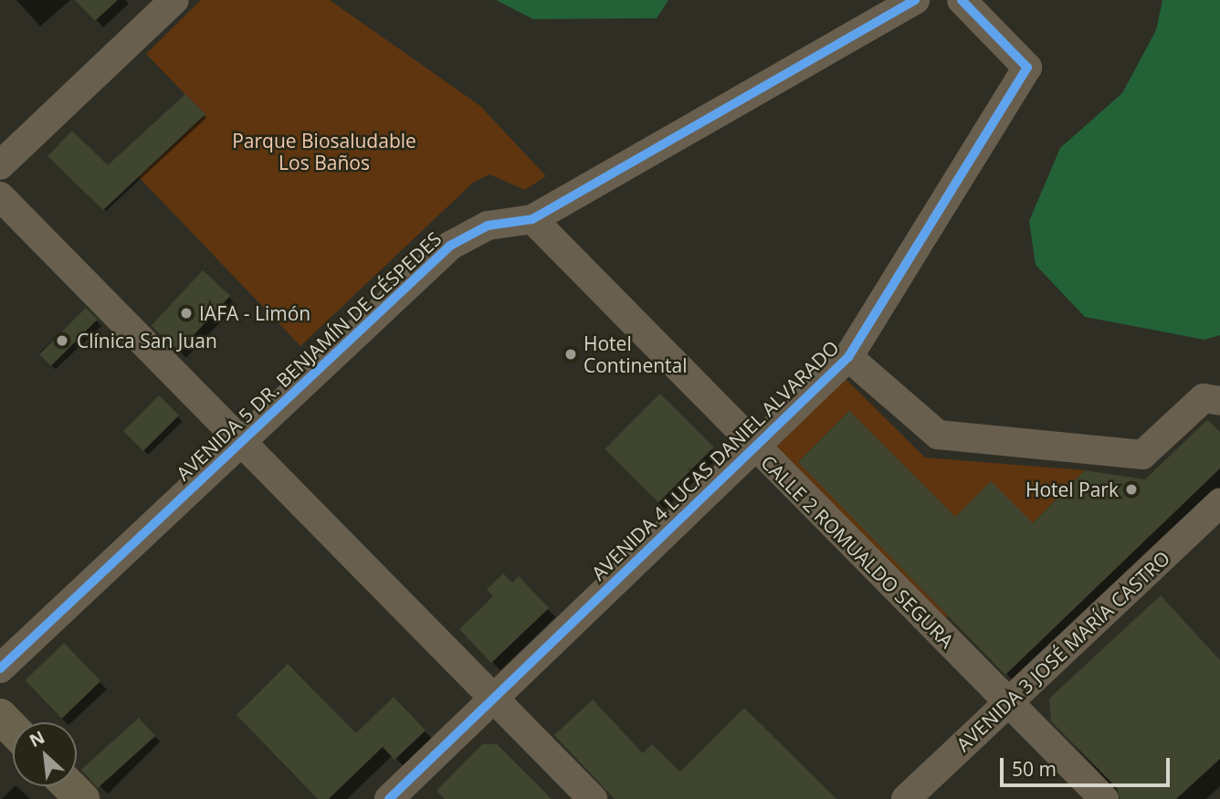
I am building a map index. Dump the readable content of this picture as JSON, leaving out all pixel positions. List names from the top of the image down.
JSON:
{
  "streets": {
    "street": [
      "AVENIDA 5 DR. BENJAMÍN DE CÉSPEDES",
      "AVENIDA 4 LUCAS DANIEL ALVARADO",
      "CALLE 2 ROMUALDO SEGURA",
      "AVENIDA 3 JOSÉ MARÍA CASTRO"
    ]
  },
  "crossings": [
    ["AVENIDA 5 DR. BENJAMÍN DE CÉSPEDES", "CALLE 2 ROMUALDO SEGURA"],
    ["AVENIDA 4 LUCAS DANIEL ALVARADO", "CALLE 2 ROMUALDO SEGURA"],
    ["CALLE 2 ROMUALDO SEGURA", "AVENIDA 3 JOSÉ MARÍA CASTRO"]
  ],
  "parks": ["Parque Biosaludable Los Baños"],
  "places": [
    "IAFA - Limón",
    "Clínica San Juan",
    "Hotel Continental",
    "Hotel Park"
  ],
  "scale_bar": "50 m",
  "north": "top left"
}
